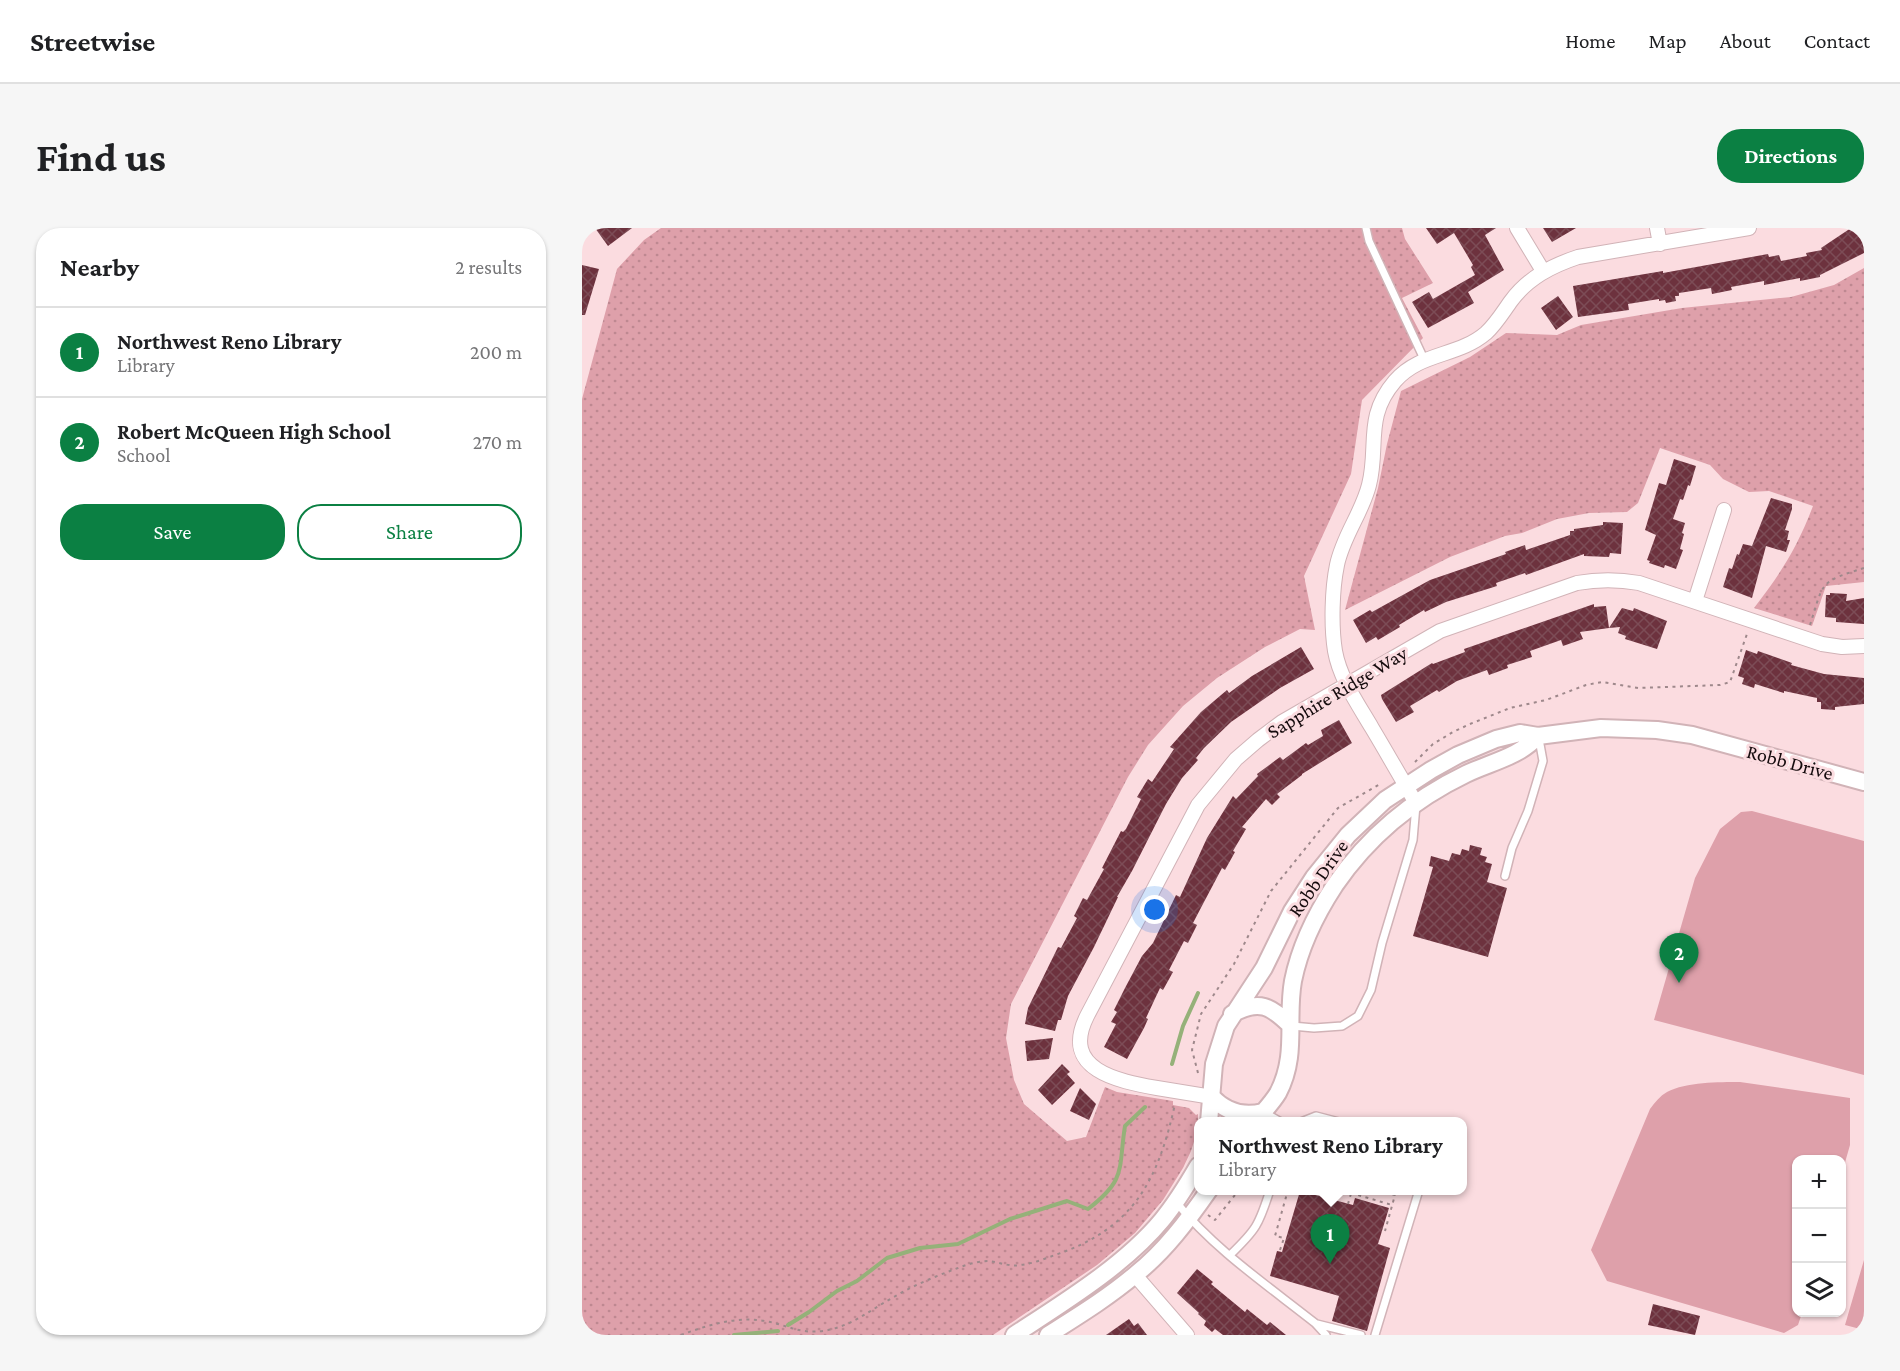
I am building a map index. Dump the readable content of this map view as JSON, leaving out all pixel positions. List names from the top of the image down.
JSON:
{
  "streets": {
    "street": ["Sapphire Ridge Way", "Robb Drive"]
  },
  "crossings": [
    ["Sapphire Ridge Way", "Robb Drive"]
  ],
  "page": {
    "header": "Streetwise",
    "nav": [
      "Home",
      "Map",
      "About",
      "Contact"
    ],
    "buttons": [
      "Directions",
      ["Save", "Share"]
    ],
    "title": "Find us",
    "heading": ["Nearby", "2 results"],
    "list": [
      {
        "mark": "1",
        "name": "Northwest Reno Library",
        "note": "Library",
        "value": "200 m"
      },
      {
        "mark": "2",
        "name": "Robert McQueen High School",
        "note": "School",
        "value": "270 m"
      }
    ],
    "pins": ["2", "1"],
    "popup": ["Northwest Reno Library", "Library"],
    "map_buttons": ["+", "−"]
  }
}
